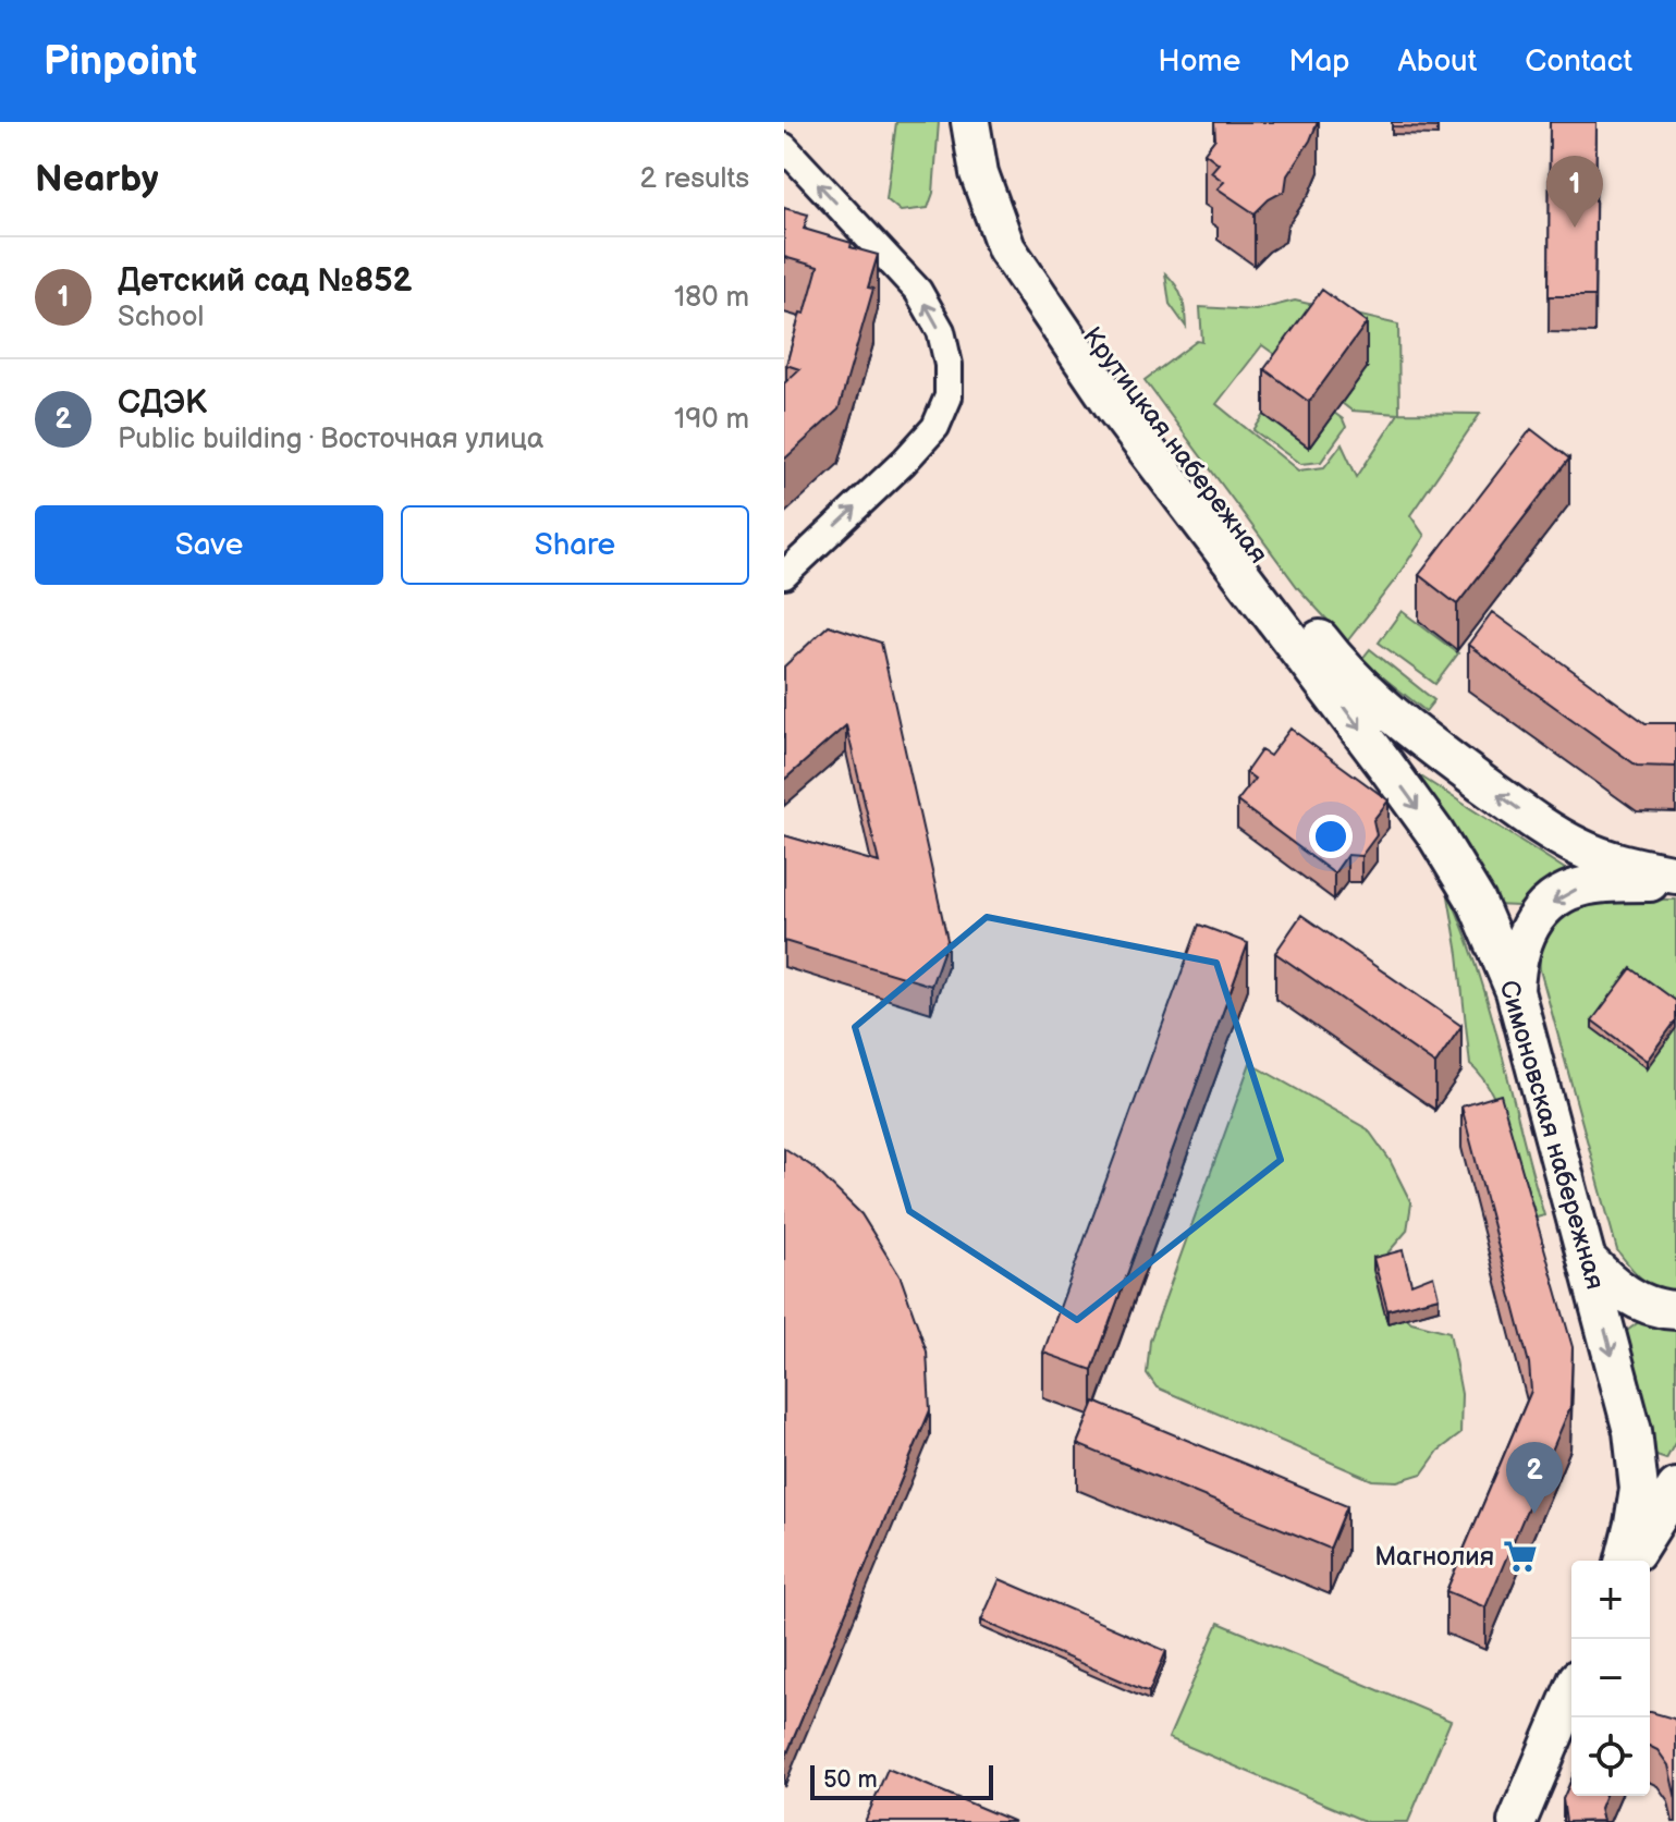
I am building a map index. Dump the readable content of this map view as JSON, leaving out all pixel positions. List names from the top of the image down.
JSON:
{
  "streets": {
    "main road": ["Крутицкая набережная", "Симоновская набережная"]
  },
  "crossings": [
    ["Крутицкая набережная", "Симоновская набережная"]
  ],
  "one_way": ["Симоновская набережная"],
  "places": {
    "supermarket": ["Магнолия"]
  },
  "scale_bar": "50 m",
  "page": {
    "header": "Pinpoint",
    "nav": [
      "Home",
      "Map",
      "About",
      "Contact"
    ],
    "heading": ["Nearby", "2 results"],
    "pins": ["1", "2"],
    "list": [
      {
        "mark": "1",
        "name": "Детский сад №852",
        "note": "School",
        "value": "180 m"
      },
      {
        "mark": "2",
        "name": "СДЭК",
        "note": "Public building · Восточная улица",
        "value": "190 m"
      }
    ],
    "buttons": ["Save", "Share"],
    "map_buttons": ["+", "−"],
    "scale": "50 m"
  }
}
